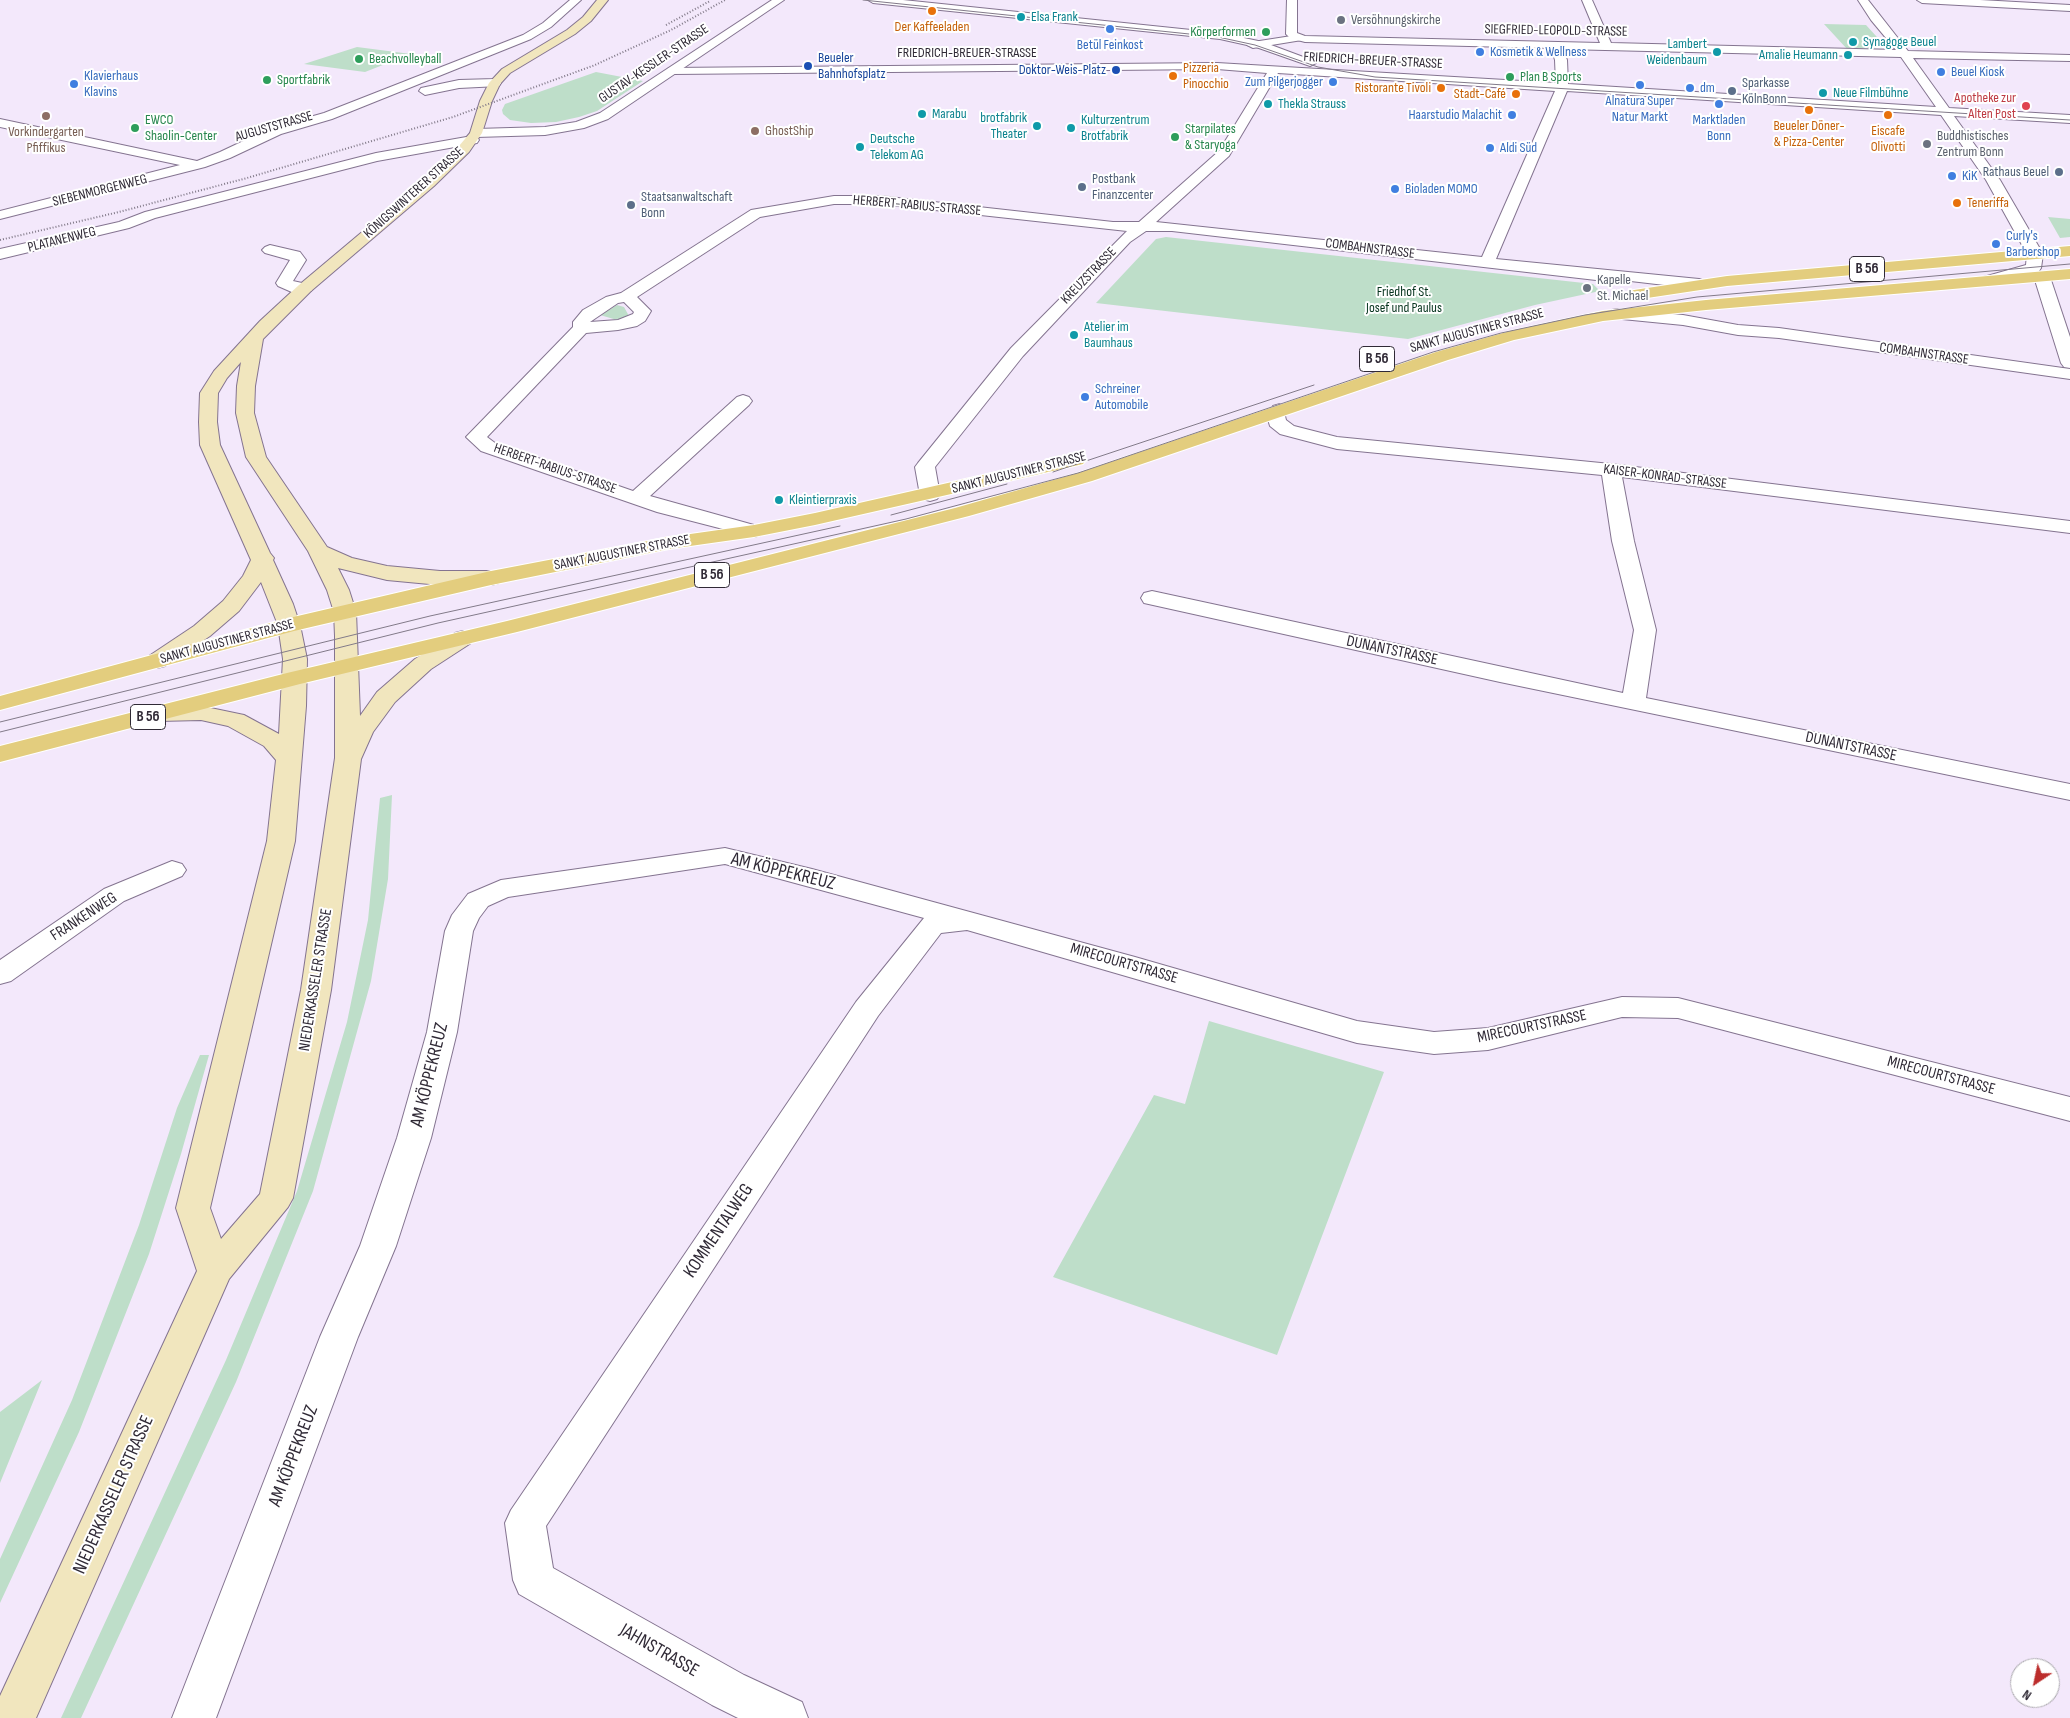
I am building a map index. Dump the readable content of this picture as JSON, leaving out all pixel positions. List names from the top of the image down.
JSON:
{
  "streets": {
    "main road": [
      "KÖNIGSWINTERER STRASSE",
      "B 56",
      "SANKT AUGUSTINER STRASSE",
      "NIEDERKASSELER STRASSE"
    ],
    "street": [
      "SIEGFRIED-LEOPOLD-STRASSE",
      "FRIEDRICH-BREUER-STRASSE",
      "GUSTAV-KESSLER-STRASSE",
      "AUGUSTSTRASSE",
      "SIEBENMORGENWEG",
      "HERBERT-RABIUS-STRASSE",
      "PLATANENWEG",
      "COMBAHNSTRASSE",
      "KREUZSTRASSE",
      "KAISER-KONRAD-STRASSE",
      "DUNANTSTRASSE",
      "AM KÖPPEKREUZ",
      "FRANKENWEG",
      "MIRECOURTSTRASSE",
      "KOMMENTALWEG",
      "JAHNSTRASSE"
    ]
  },
  "crossings": [
    ["FRIEDRICH-BREUER-STRASSE", "GUSTAV-KESSLER-STRASSE"],
    ["FRIEDRICH-BREUER-STRASSE", "KREUZSTRASSE"],
    ["GUSTAV-KESSLER-STRASSE", "KÖNIGSWINTERER STRASSE"],
    ["GUSTAV-KESSLER-STRASSE", "PLATANENWEG"],
    ["AUGUSTSTRASSE", "SIEBENMORGENWEG"],
    ["KÖNIGSWINTERER STRASSE", "SANKT AUGUSTINER STRASSE"],
    ["HERBERT-RABIUS-STRASSE", "COMBAHNSTRASSE"],
    ["HERBERT-RABIUS-STRASSE", "KREUZSTRASSE"],
    ["HERBERT-RABIUS-STRASSE", "SANKT AUGUSTINER STRASSE"],
    ["COMBAHNSTRASSE", "KREUZSTRASSE"],
    ["COMBAHNSTRASSE", "SANKT AUGUSTINER STRASSE"],
    ["KREUZSTRASSE", "SANKT AUGUSTINER STRASSE"],
    ["SANKT AUGUSTINER STRASSE", "KAISER-KONRAD-STRASSE"],
    ["SANKT AUGUSTINER STRASSE", "NIEDERKASSELER STRASSE"],
    ["AM KÖPPEKREUZ", "MIRECOURTSTRASSE"],
    ["AM KÖPPEKREUZ", "KOMMENTALWEG"],
    ["MIRECOURTSTRASSE", "KOMMENTALWEG"],
    ["KOMMENTALWEG", "JAHNSTRASSE"]
  ],
  "parks": ["Friedhof St. Josef und Paulus"],
  "places": [
    "Der Kaffeeladen",
    "Elsa Frank",
    "Versöhnungskirche",
    "Betül Feinkost",
    "Körperformen",
    "Synagoge Beuel",
    "Kosmetik & Wellness",
    "Lambert Weidenbaum",
    "Amalie Heumann",
    "Beachvolleyball",
    "Beueler Bahnhofsplatz",
    "Doktor-Weis-Platz",
    "Beuel Kiosk",
    "Pizzeria Pinocchio",
    "Plan B Sports",
    "Sportfabrik",
    "Zum Pilgerjogger",
    "Klavierhaus Klavins",
    "Alnatura Super Natur Markt",
    "Ristorante Tivoli",
    "dm",
    "Sparkasse KölnBonn",
    "Neue Filmbühne",
    "Stadt-Café",
    "Thekla Strauss",
    "Marktladen Bonn",
    "Apotheke zur Alten Post",
    "Beueler Döner- & Pizza-Center",
    "Marabu",
    "Haarstudio Malachit",
    "Eiscafe Olivotti",
    "Vorkindergarten Pfiffikus",
    "brotfabrik Theater",
    "EWCO Shaolin-Center",
    "Kulturzentrum Brotfabrik",
    "GhostShip",
    "Starpilates & Staryoga",
    "Buddhistisches Zentrum Bonn",
    "Deutsche Telekom AG",
    "Aldi Süd",
    "Rathaus Beuel",
    "KiK",
    "Postbank Finanzcenter",
    "Bioladen MOMO",
    "Teneriffa",
    "Staatsanwaltschaft Bonn",
    "Curly's Barbershop",
    "Kapelle St. Michael",
    "Atelier im Baumhaus",
    "Schreiner Automobile",
    "Kleintierpraxis"
  ],
  "north": "bottom left"
}
